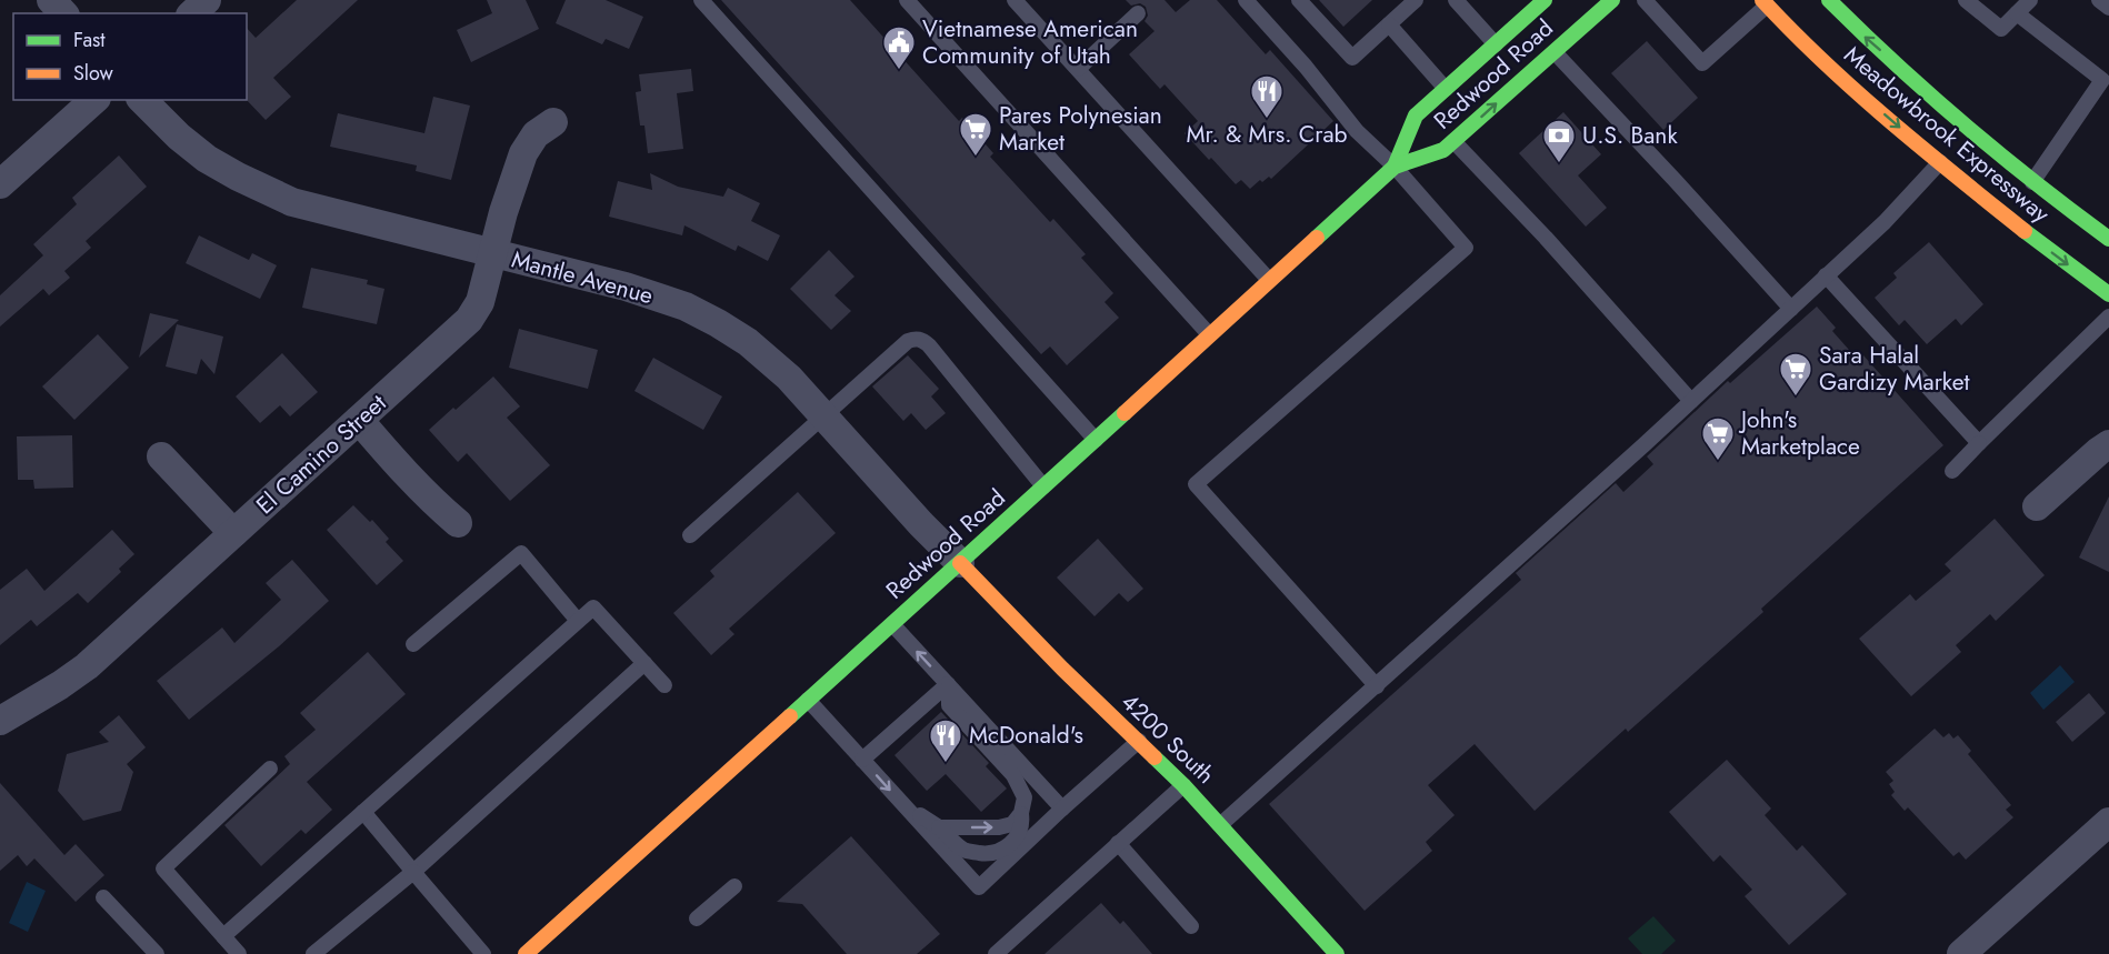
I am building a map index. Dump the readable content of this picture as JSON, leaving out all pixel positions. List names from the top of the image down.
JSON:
{
  "streets": {
    "main road": ["Redwood Road", "Meadowbrook Expressway", "4200 South"],
    "street": ["Mantle Avenue", "El Camino Street"]
  },
  "crossings": [
    ["Redwood Road", "Mantle Avenue"],
    ["Redwood Road", "4200 South"],
    ["Mantle Avenue", "El Camino Street"],
    ["Mantle Avenue", "4200 South"]
  ],
  "places": {
    "public building": ["Vietnamese American Community of Utah"],
    "restaurant": ["Mr. & Mrs. Crab", "McDonald's"],
    "supermarket": ["Pares Polynesian Market", "Sara Halal Gardizy Market", "John's Marketplace"],
    "bank": ["U.S. Bank"]
  },
  "legend": ["Fast", "Slow"]
}
